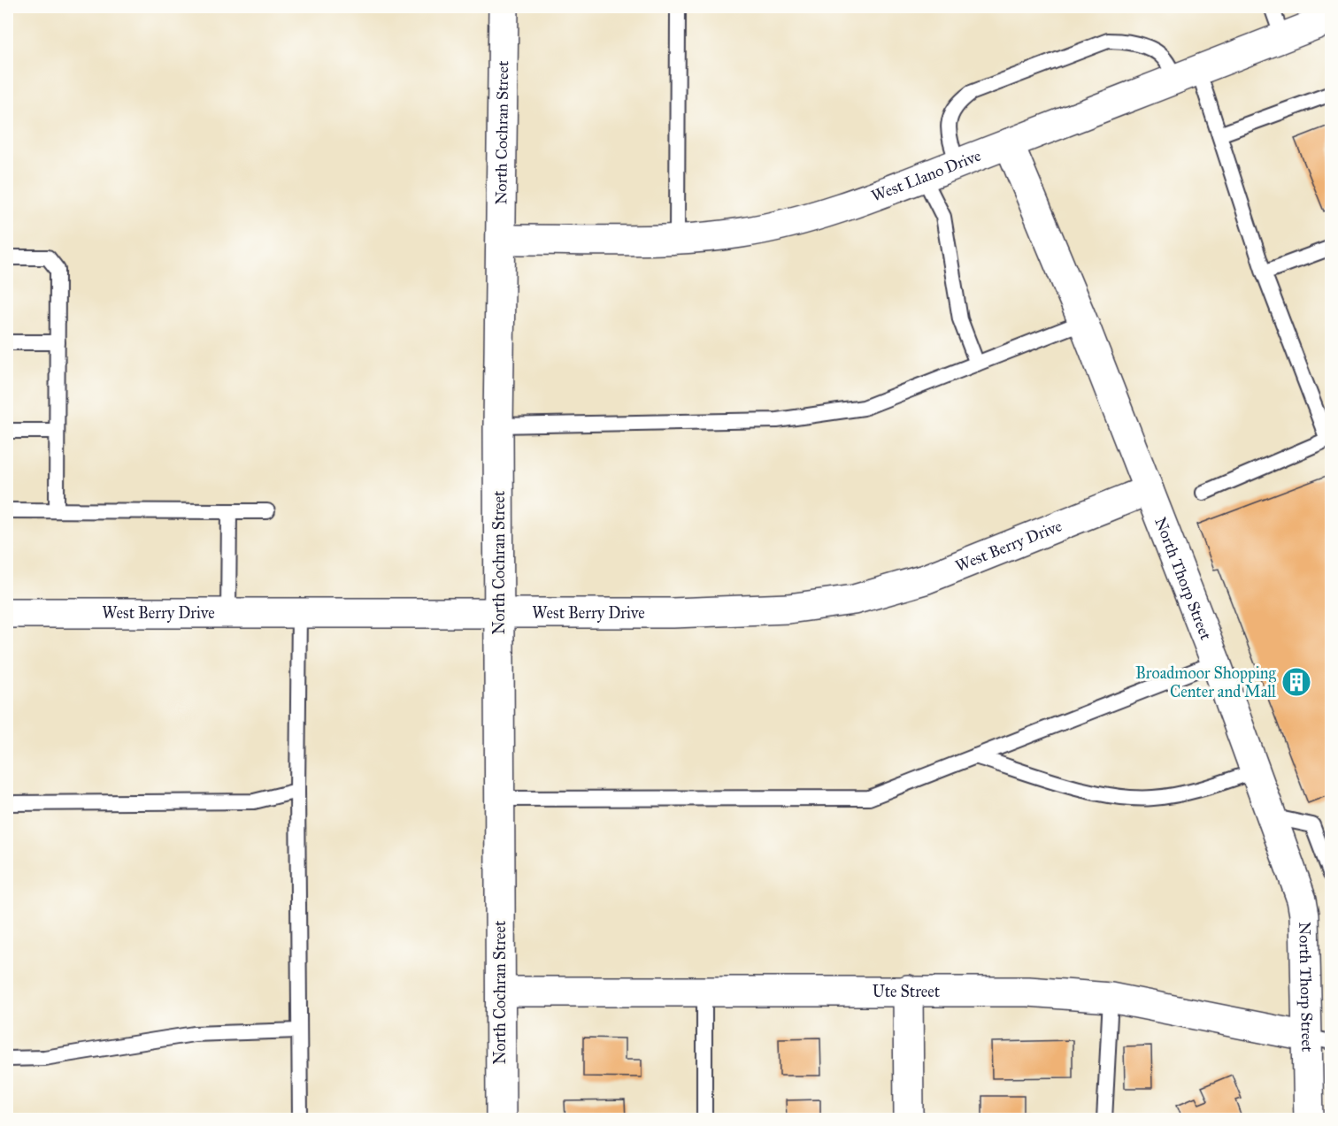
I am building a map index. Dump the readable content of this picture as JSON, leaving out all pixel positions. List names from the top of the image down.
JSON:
{
  "streets": {
    "street": [
      "North Cochran Street",
      "West Llano Drive",
      "West Berry Drive",
      "North Thorp Street",
      "Ute Street"
    ]
  },
  "crossings": [
    ["North Cochran Street", "West Llano Drive"],
    ["North Cochran Street", "West Berry Drive"],
    ["North Cochran Street", "Ute Street"],
    ["West Llano Drive", "North Thorp Street"],
    ["West Berry Drive", "North Thorp Street"],
    ["North Thorp Street", "Ute Street"]
  ],
  "places": {
    "building": ["Broadmoor Shopping Center and Mall"]
  }
}
